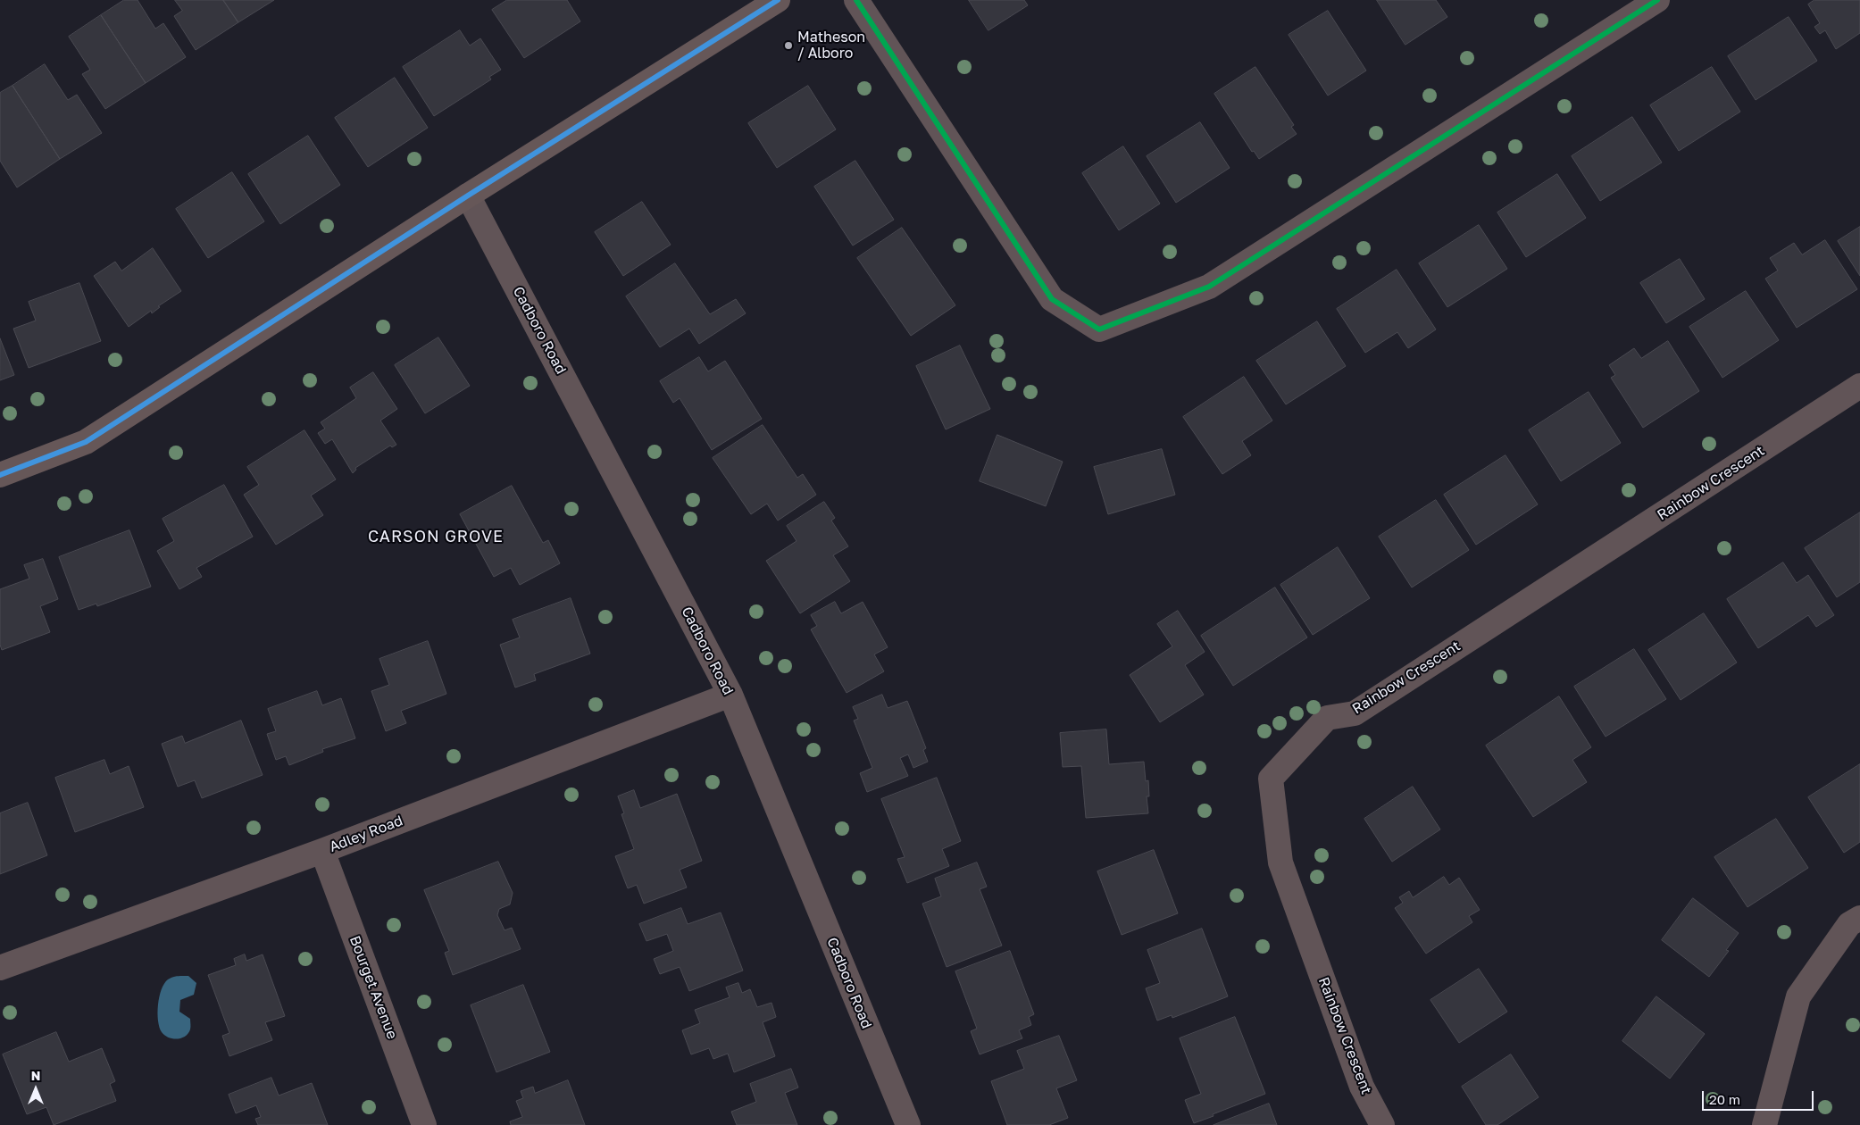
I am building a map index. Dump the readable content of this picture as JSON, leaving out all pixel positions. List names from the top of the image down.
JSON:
{
  "streets": {
    "street": [
      "Cadboro Road",
      "Rainbow Crescent",
      "Adley Road",
      "Bourget Avenue"
    ]
  },
  "crossings": [
    ["Cadboro Road", "Adley Road"],
    ["Adley Road", "Bourget Avenue"]
  ],
  "districts": ["CARSON GROVE"],
  "places": ["Matheson / Alboro"],
  "scale_bar": "20 m",
  "north": "top"
}
